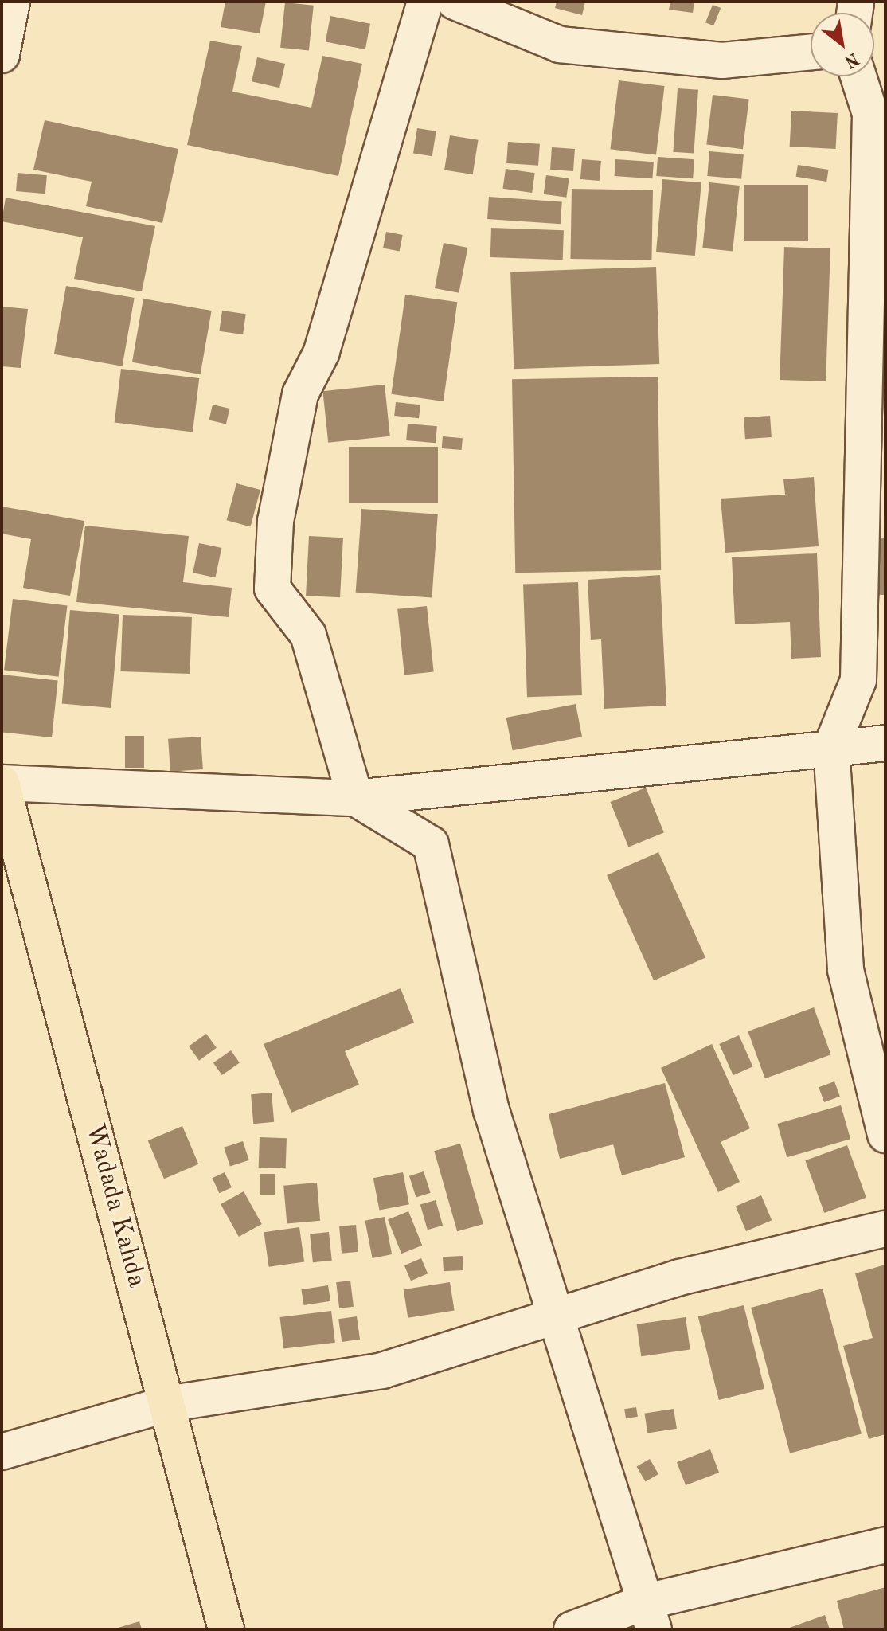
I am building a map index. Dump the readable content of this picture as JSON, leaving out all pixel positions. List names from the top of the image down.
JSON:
{
  "streets": {
    "main road": ["Wadada Kahda"]
  },
  "north": "bottom right"
}
